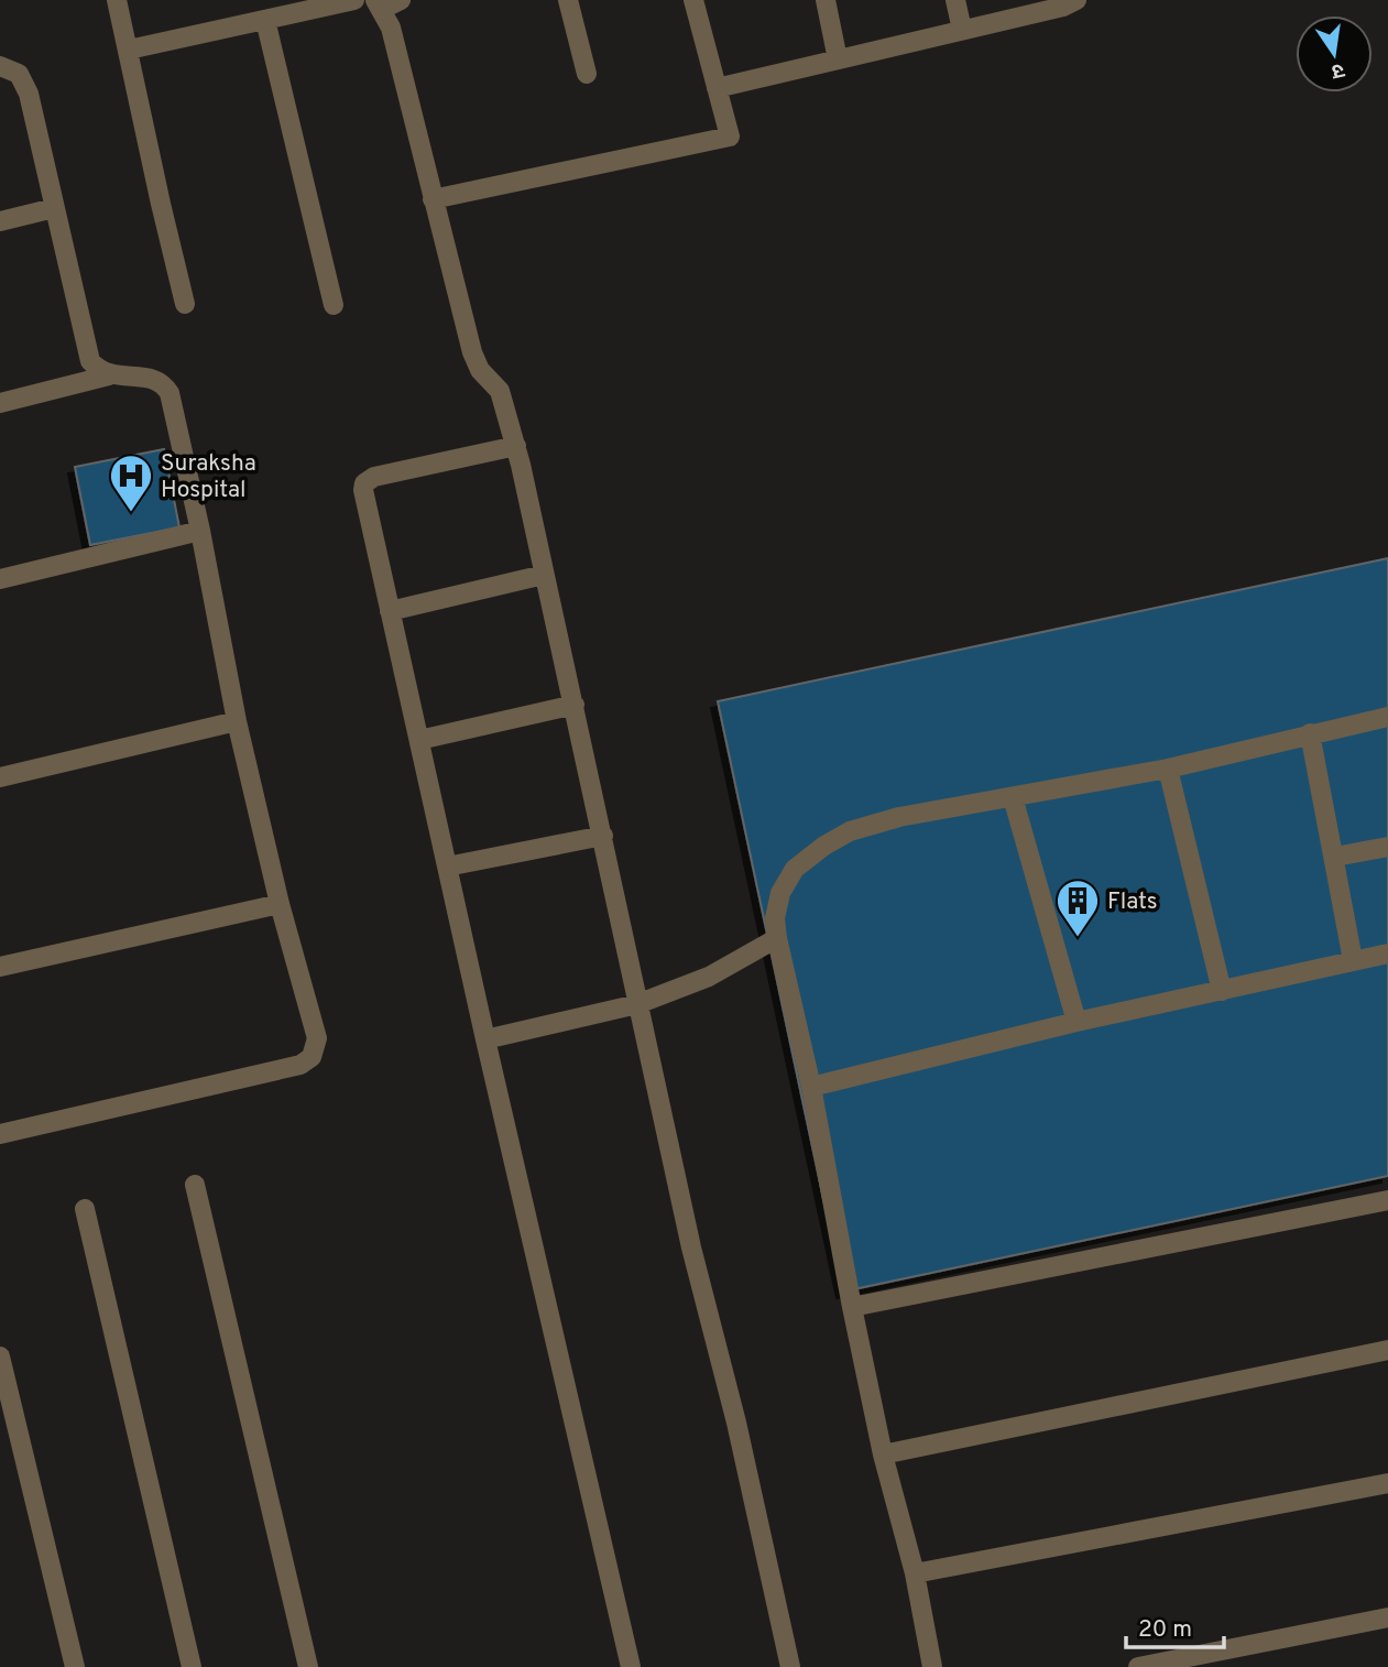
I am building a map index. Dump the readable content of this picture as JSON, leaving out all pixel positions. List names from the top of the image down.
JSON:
{
  "places": {
    "hospital": ["Suraksha Hospital"],
    "building": ["Flats"]
  },
  "scale_bar": "20 m",
  "north": "bottom"
}
